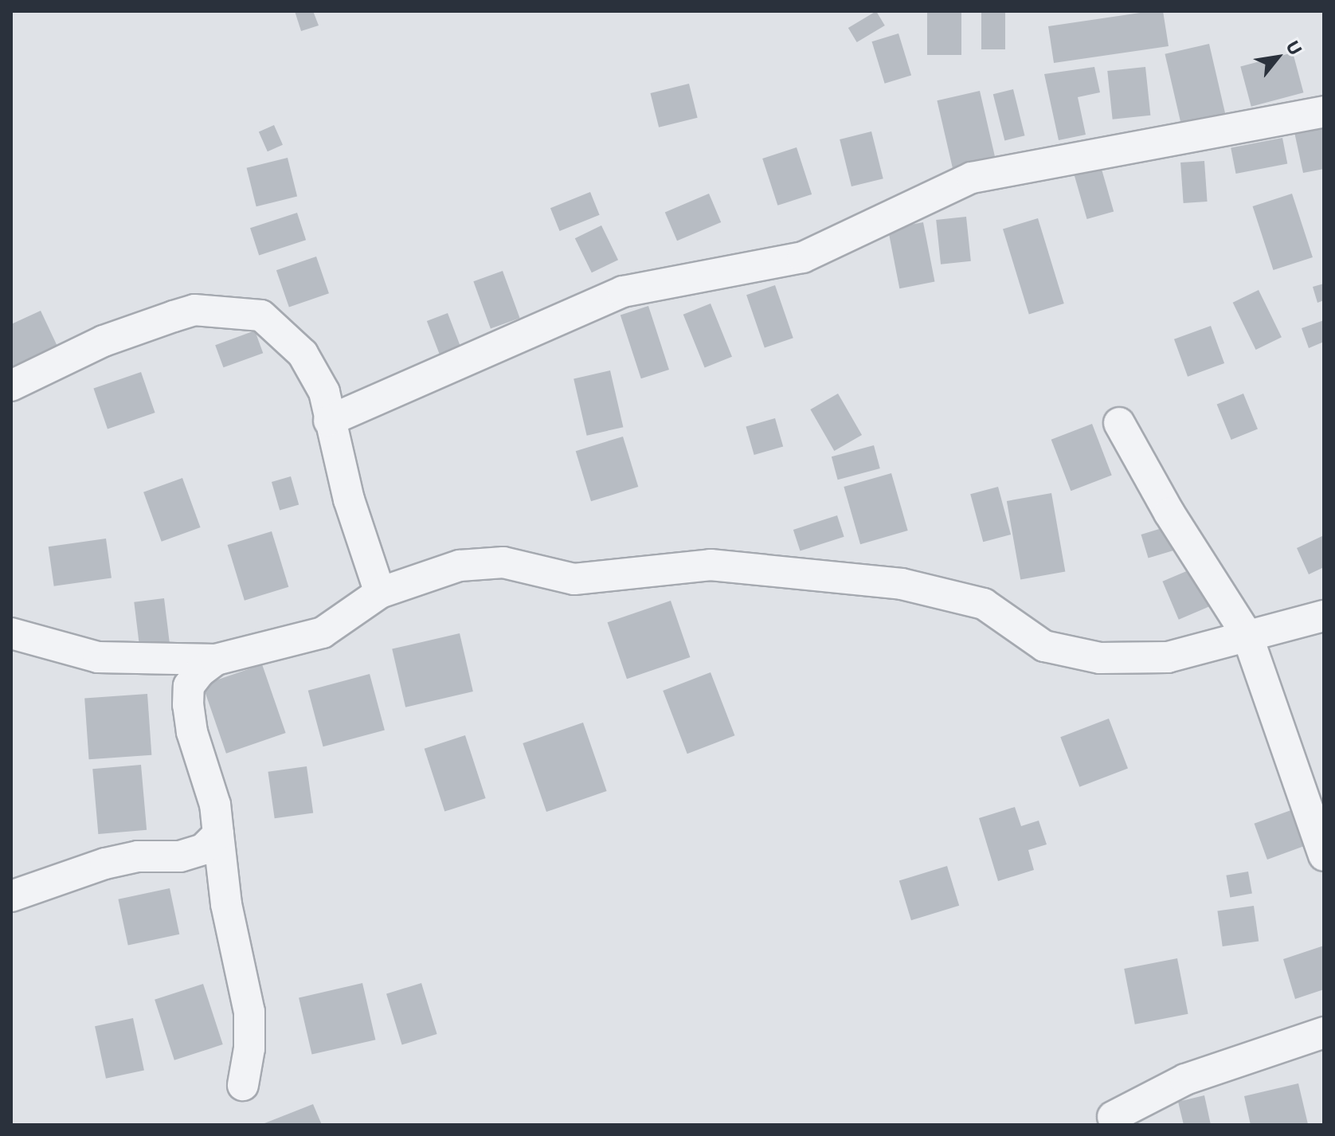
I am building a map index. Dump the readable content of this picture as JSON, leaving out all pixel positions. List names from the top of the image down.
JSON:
{
  "north": "top right"
}
